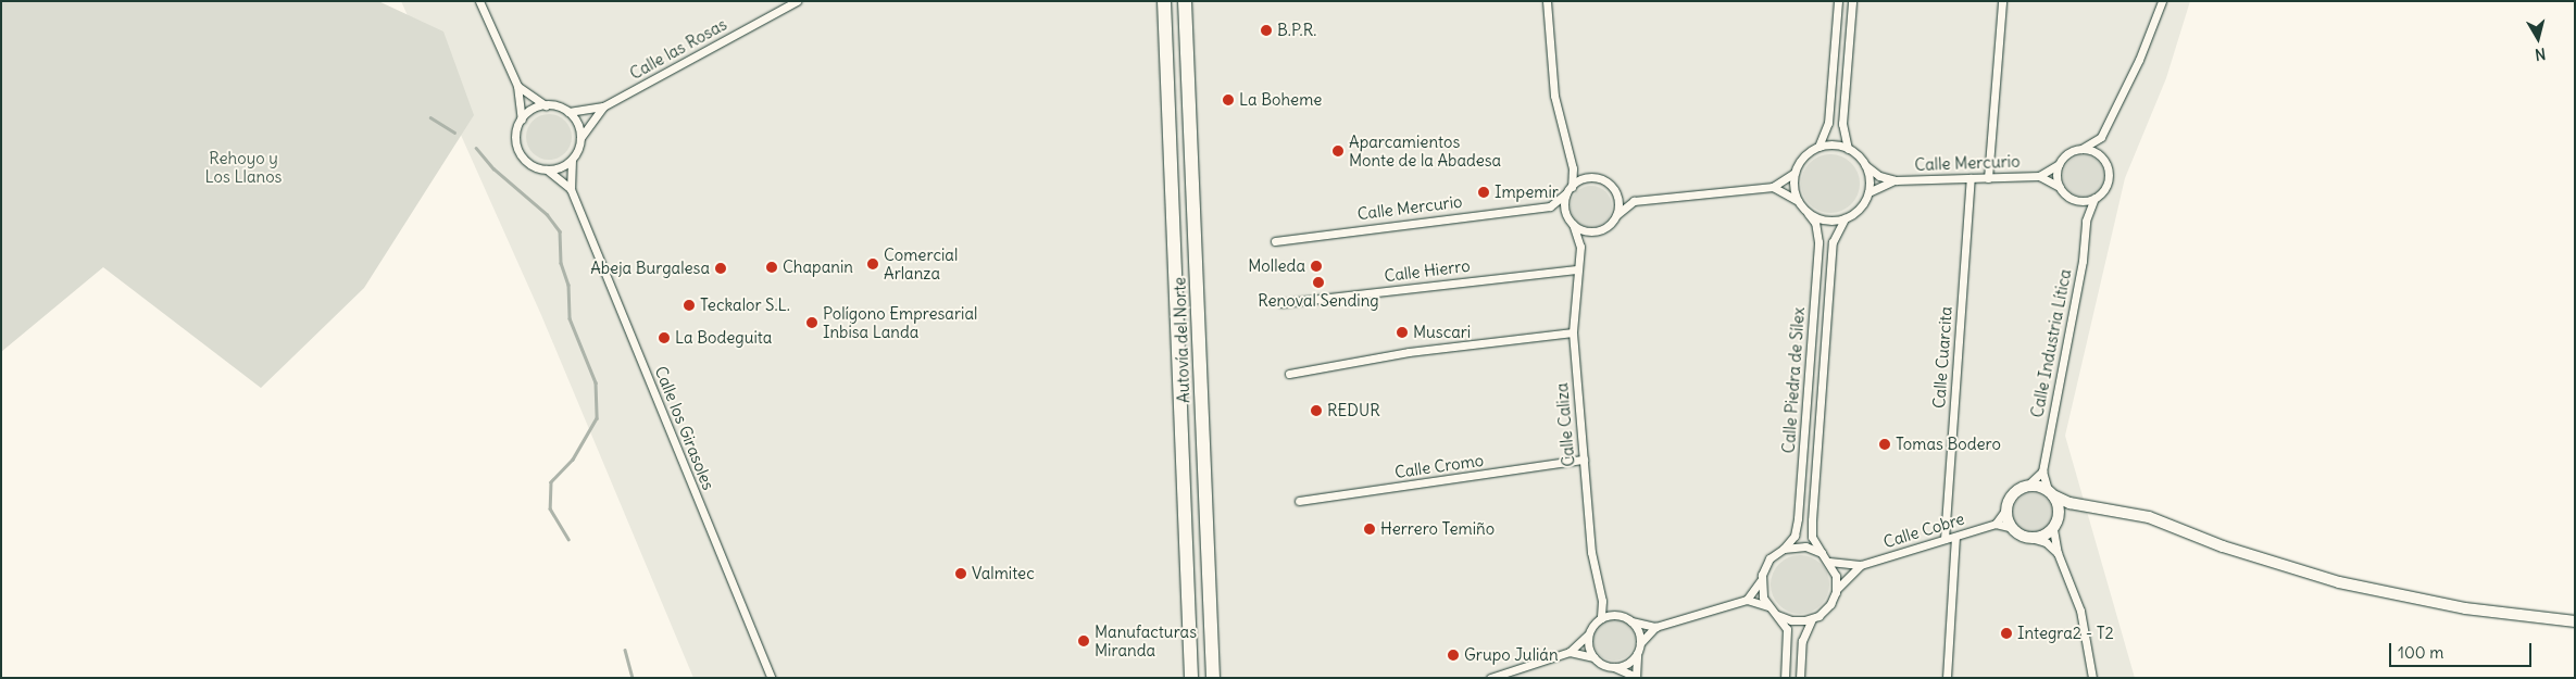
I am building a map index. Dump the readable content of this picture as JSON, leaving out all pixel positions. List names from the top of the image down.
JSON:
{
  "streets": {
    "highway": ["Autovía del Norte"],
    "street": [
      "Calle las Rosas",
      "Calle Mercurio",
      "Calle Hierro",
      "Calle Industria Lítica",
      "Calle Cuarcita",
      "Calle Piedra de Sílex",
      "Calle Caliza",
      "Calle los Girasoles",
      "Calle Cromo",
      "Calle Cobre"
    ]
  },
  "crossings": [
    ["Calle las Rosas", "Calle los Girasoles"],
    ["Calle Mercurio", "Calle Industria Lítica"],
    ["Calle Mercurio", "Calle Cuarcita"],
    ["Calle Mercurio", "Calle Piedra de Sílex"],
    ["Calle Mercurio", "Calle Caliza"],
    ["Calle Hierro", "Calle Caliza"],
    ["Calle Cuarcita", "Calle Cobre"],
    ["Calle Piedra de Sílex", "Calle Cobre"],
    ["Calle Caliza", "Calle Cromo"]
  ],
  "parks": ["Rehoyo y Los Llanos"],
  "places": [
    "B.P.R.",
    "La Boheme",
    "Aparcamientos Monte de la Abadesa",
    "Impemir",
    "Comercial Arlanza",
    "Molleda",
    "Chapanin",
    "Abeja Burgalesa",
    "Renoval Sending",
    "Teckalor S.L.",
    "Polígono Empresarial Inbisa Landa",
    "Muscari",
    "La Bodeguita",
    "REDUR",
    "Tomas Bodero",
    "Herrero Temiño",
    "Valmitec",
    "Integra2 - T2",
    "Manufacturas Miranda",
    "Grupo Julián"
  ],
  "scale_bar": "100 m",
  "north": "bottom"
}
